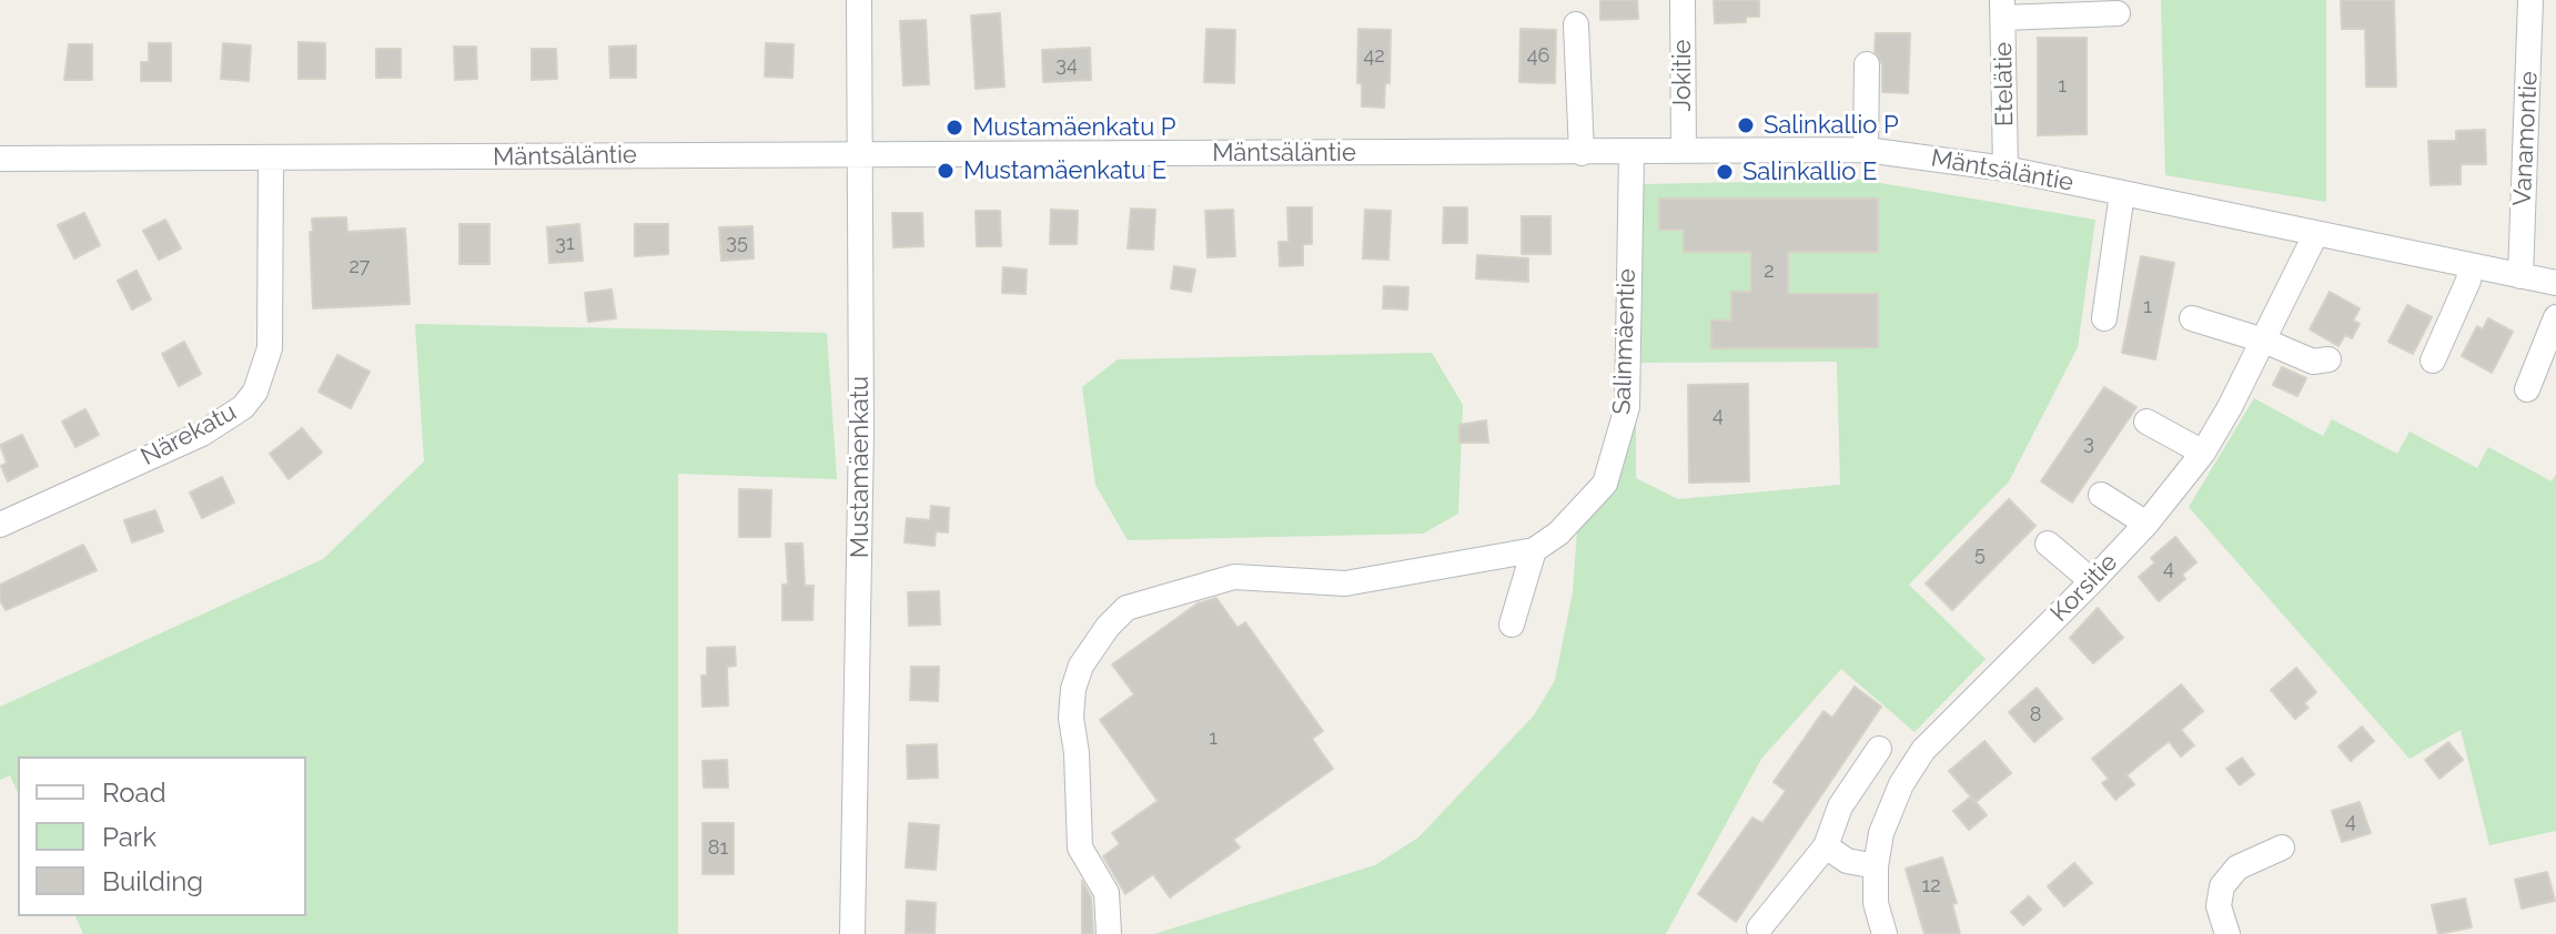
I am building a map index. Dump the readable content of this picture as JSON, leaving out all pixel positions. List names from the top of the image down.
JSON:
{
  "streets": {
    "street": [
      "Jokitie",
      "Etelätie",
      "Vanamontie",
      "Mäntsäläntie",
      "Salinmäentie",
      "Närekatu",
      "Mustamäenkatu",
      "Korsitie"
    ]
  },
  "crossings": [
    ["Jokitie", "Mäntsäläntie"],
    ["Etelätie", "Mäntsäläntie"],
    ["Vanamontie", "Mäntsäläntie"],
    ["Mäntsäläntie", "Salinmäentie"],
    ["Mäntsäläntie", "Närekatu"],
    ["Mäntsäläntie", "Mustamäenkatu"],
    ["Mäntsäläntie", "Korsitie"]
  ],
  "places": [
    "Salinkallio P",
    "Mustamäenkatu P",
    "Mustamäenkatu E",
    "Salinkallio E"
  ],
  "house_numbers": [
    "42",
    "46",
    "34",
    "1",
    "35",
    "31",
    "27",
    "2",
    "1",
    "4",
    "3",
    "5",
    "4",
    "8",
    "1",
    "4",
    "81",
    "12"
  ],
  "legend": ["Road", "Park", "Building"]
}
